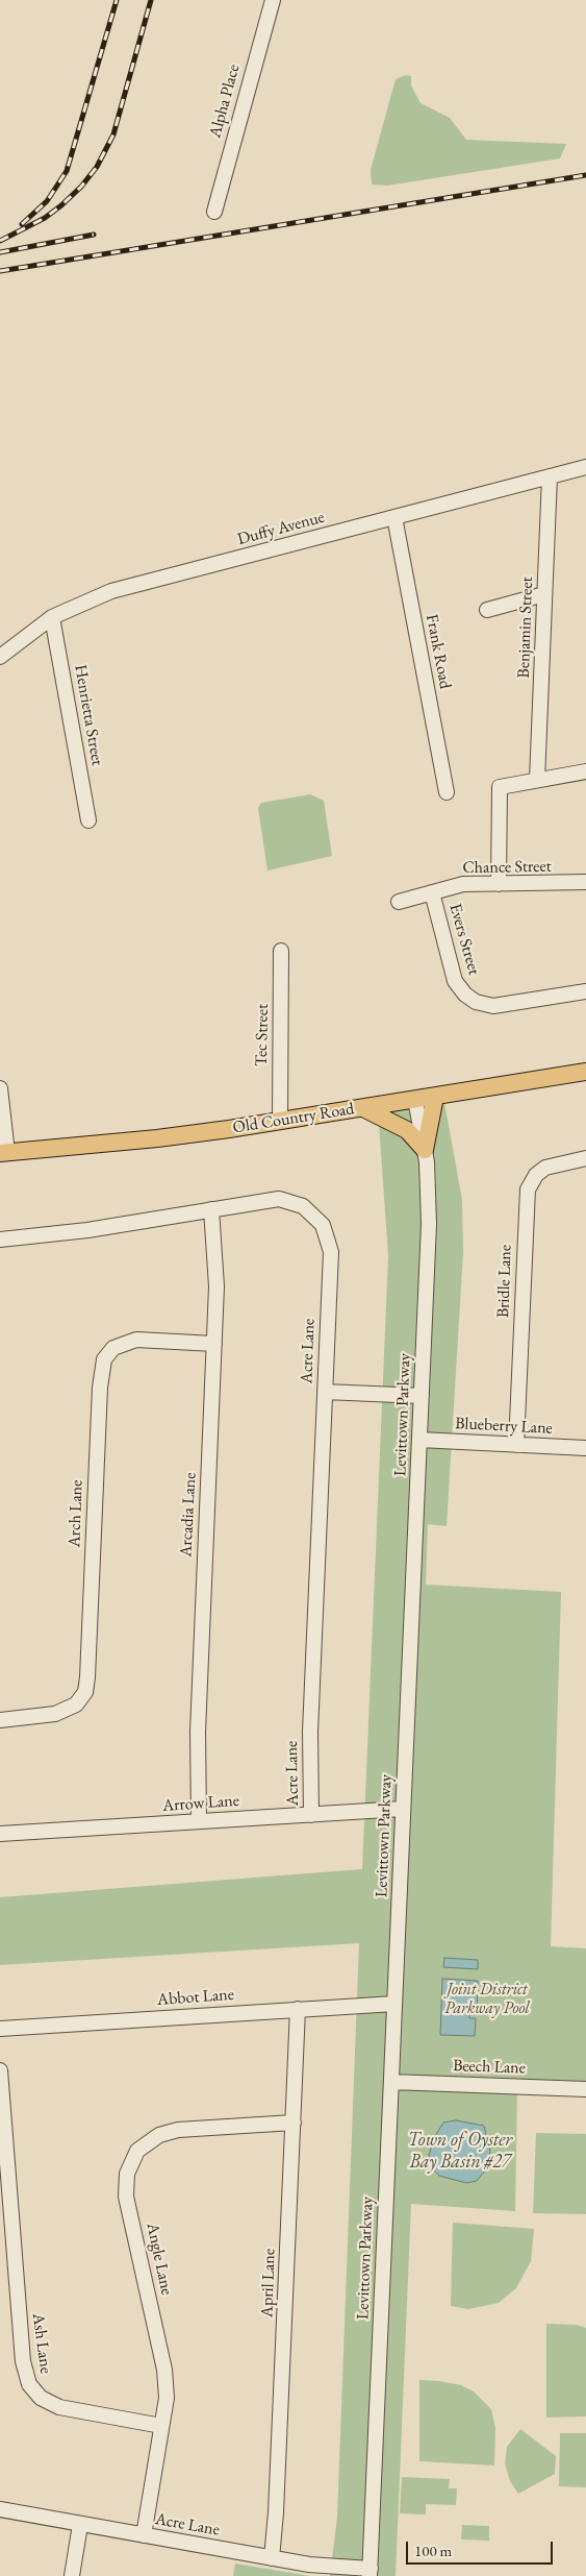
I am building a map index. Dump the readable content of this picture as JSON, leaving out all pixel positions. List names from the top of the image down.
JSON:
{
  "streets": {
    "main road": ["Old Country Road"],
    "street": [
      "Alpha Place",
      "Duffy Avenue",
      "Benjamin Street",
      "Frank Road",
      "Henrietta Street",
      "Chance Street",
      "Evers Street",
      "Tec Street",
      "Bridle Lane",
      "Acre Lane",
      "Levittown Parkway",
      "Blueberry Lane",
      "Arch Lane",
      "Arcadia Lane",
      "Arrow Lane",
      "Abbot Lane",
      "Beech Lane",
      "Angle Lane",
      "April Lane",
      "Ash Lane"
    ]
  },
  "crossings": [
    ["Duffy Avenue", "Benjamin Street"],
    ["Duffy Avenue", "Frank Road"],
    ["Duffy Avenue", "Henrietta Street"],
    ["Chance Street", "Evers Street"],
    ["Tec Street", "Old Country Road"],
    ["Old Country Road", "Levittown Parkway"],
    ["Bridle Lane", "Blueberry Lane"],
    ["Acre Lane", "Levittown Parkway"],
    ["Acre Lane", "Arcadia Lane"],
    ["Acre Lane", "Arrow Lane"],
    ["Acre Lane", "Angle Lane"],
    ["Acre Lane", "April Lane"],
    ["Levittown Parkway", "Blueberry Lane"],
    ["Levittown Parkway", "Arrow Lane"],
    ["Levittown Parkway", "Abbot Lane"],
    ["Levittown Parkway", "Beech Lane"],
    ["Arch Lane", "Arcadia Lane"],
    ["Arcadia Lane", "Arrow Lane"],
    ["Abbot Lane", "April Lane"],
    ["Angle Lane", "April Lane"],
    ["Angle Lane", "Ash Lane"]
  ],
  "water": ["Town of Oyster Bay Basin #27"],
  "parks": ["Joint District Parkway Pool"],
  "scale_bar": "100 m"
}
